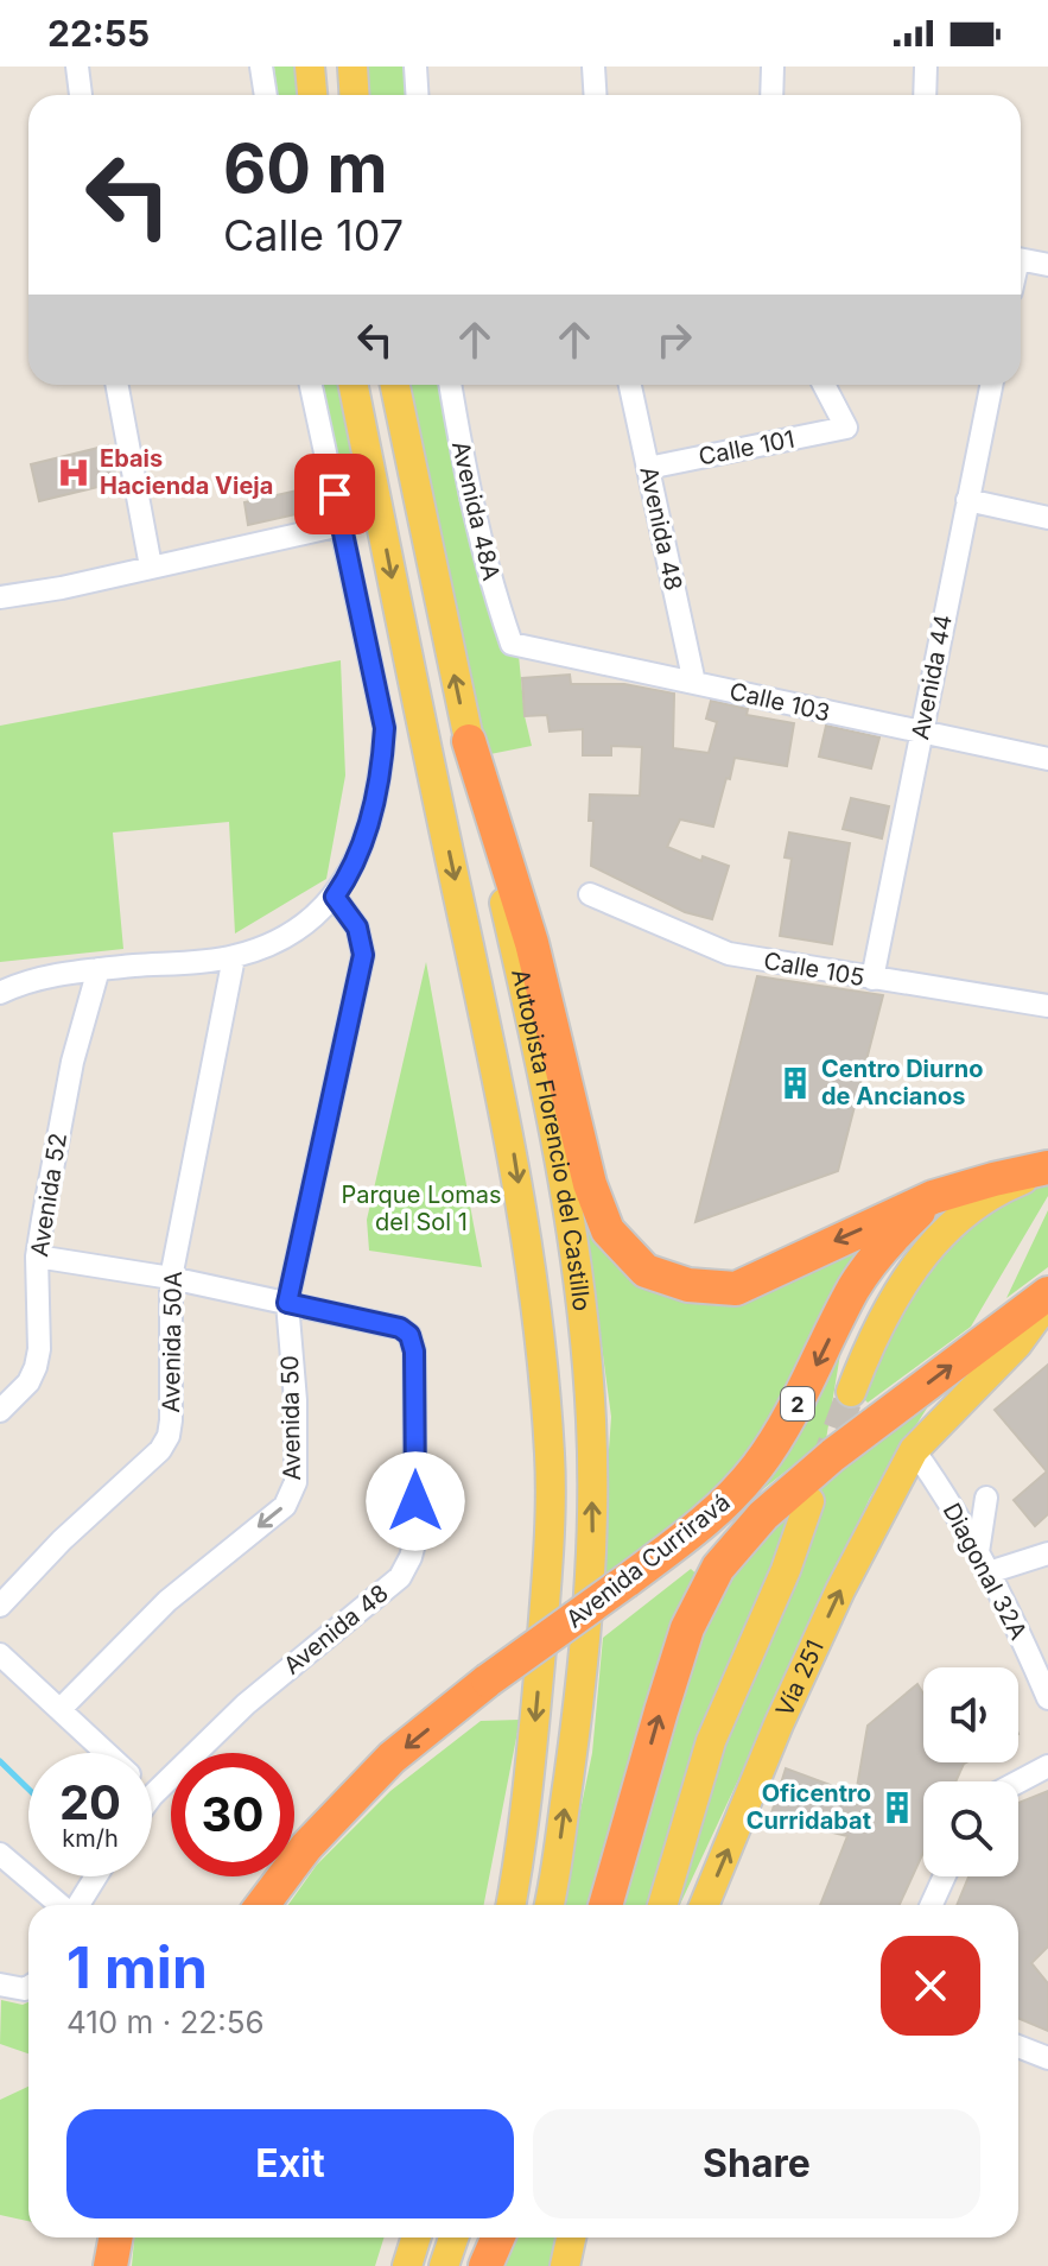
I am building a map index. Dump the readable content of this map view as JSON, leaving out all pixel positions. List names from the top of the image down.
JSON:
{
  "streets": {
    "highway": ["2", "Avenida Curriravá"],
    "main road": ["Autopista Florencio del Castillo", "Vía 251"],
    "street": [
      "Calle 101",
      "Avenida 48A",
      "Avenida 48",
      "Avenida 44",
      "Calle 103",
      "Calle 105",
      "Avenida 52",
      "Avenida 50A",
      "Avenida 50",
      "Diagonal 32A"
    ]
  },
  "crossings": [
    ["Calle 101", "Avenida 48"],
    ["Avenida 48A", "Calle 103"],
    ["Avenida 48", "Calle 103"],
    ["Avenida 48", "Avenida 50"],
    ["Avenida 44", "Calle 103"],
    ["Avenida 44", "Calle 105"],
    ["Diagonal 32A", "Vía 251"]
  ],
  "one_way": ["Avenida 50"],
  "parks": ["Parque Lomas del Sol 1"],
  "places": {
    "hospital": ["Ebais Hacienda Vieja"],
    "building": ["Centro Diurno de Ancianos", "Oficentro Curridabat"]
  },
  "page": {
    "status": "22:55",
    "turn": ["60 m", "Calle 107"],
    "speed": "20 km/h",
    "limit": "30",
    "heading": ["1 min", "410 m · 22:56"],
    "buttons": ["Exit", "Share"]
  }
}
